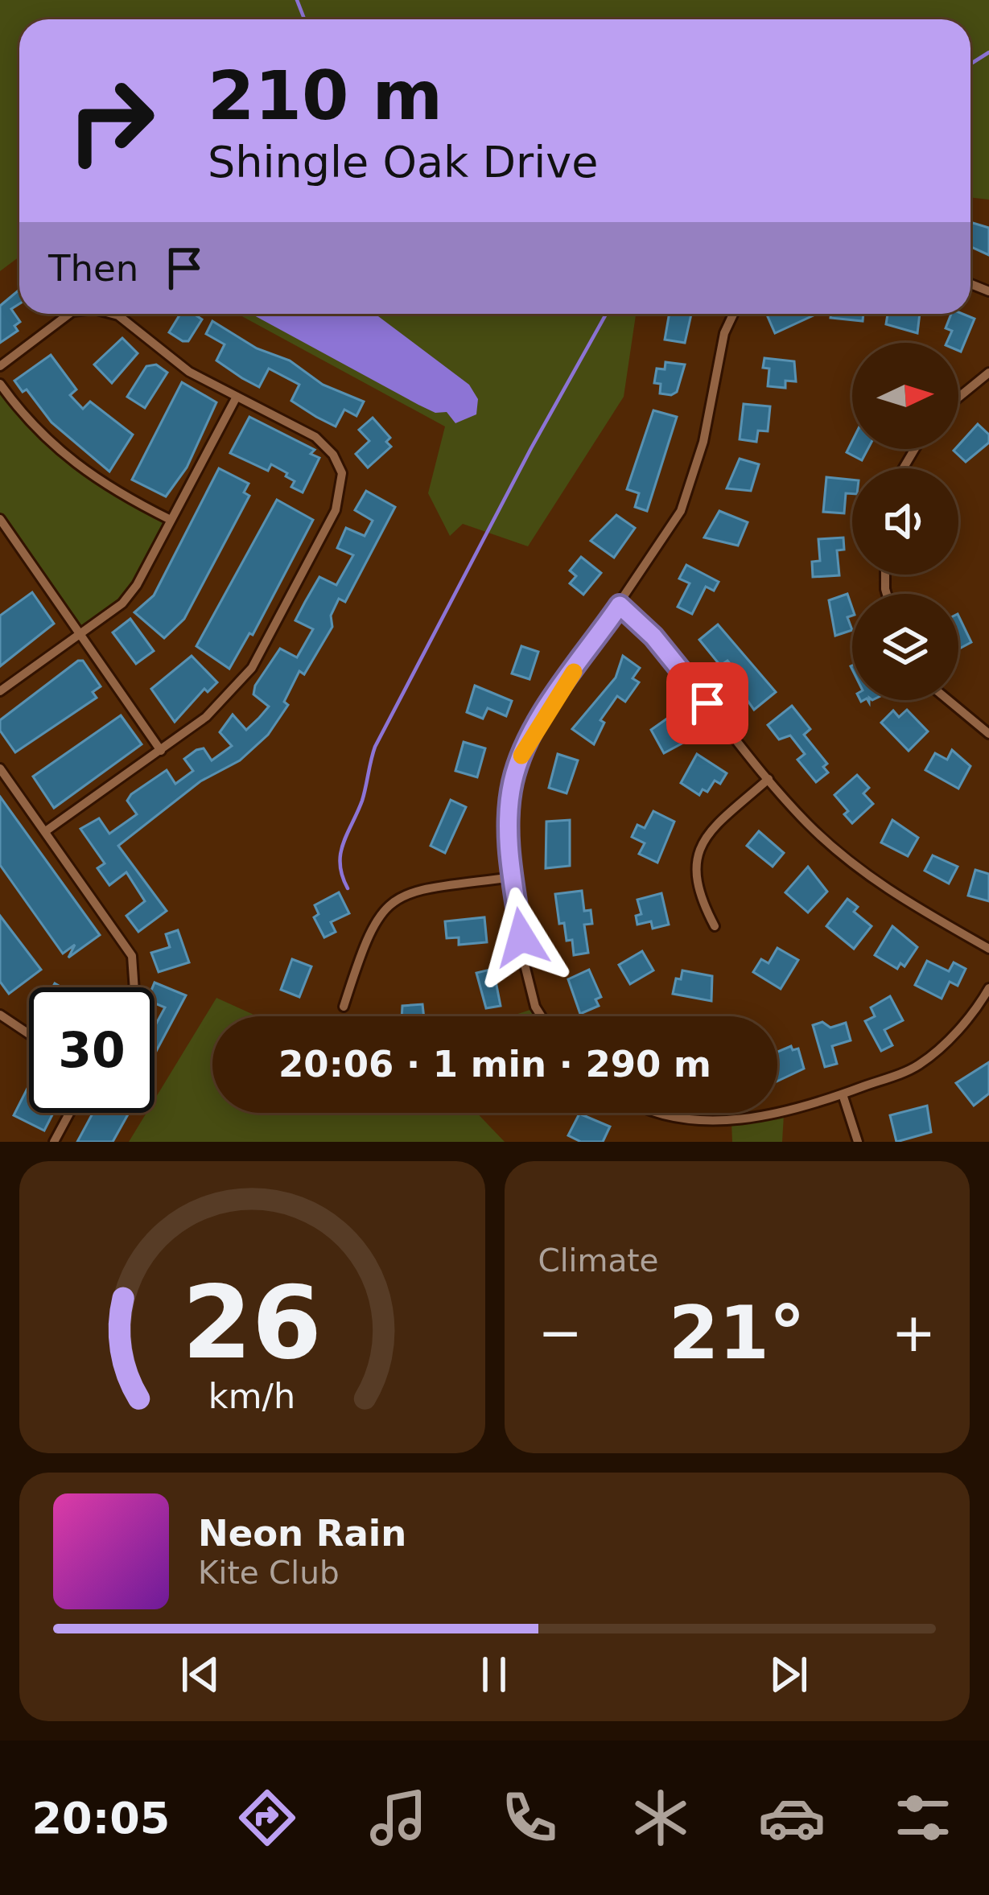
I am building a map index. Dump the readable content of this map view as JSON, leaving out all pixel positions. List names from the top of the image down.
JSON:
{
  "north": "right",
  "page": {
    "turn": ["210 m", "Shingle Oak Drive"],
    "then": "Then",
    "limit": "30",
    "trip": "20:06 · 1 min · 290 m",
    "tile": "Climate",
    "heat": ["−", "21°", "+"],
    "song": ["Neon Rain", "Kite Club"],
    "tabs": "20:05",
    "gauge": ["26", "km/h"]
  }
}
